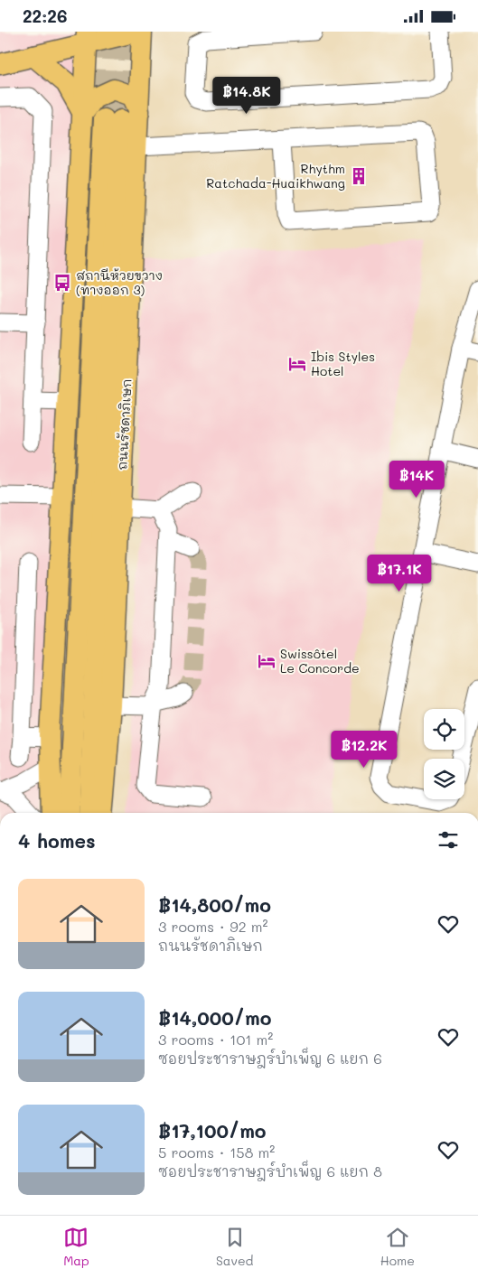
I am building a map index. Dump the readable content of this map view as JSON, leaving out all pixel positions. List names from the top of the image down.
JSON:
{
  "streets": {
    "main road": ["ถนนรัชดาภิเษก"]
  },
  "places": {
    "building": ["Rhythm Ratchada-Huaikhwang"],
    "bus stop": ["สถานีห้วยขวาง (ทางออก 3)"],
    "hotel": ["Ibis Styles Hotel", "Swissôtel Le Concorde"]
  },
  "page": {
    "status": "22:26",
    "price": [
      "฿14.8K",
      "฿14K",
      "฿17.1K",
      "฿12.2K"
    ],
    "heading": "4 homes",
    "list": [
      {
        "name": "฿14,800/mo",
        "note": "3 rooms · 92 m² · ถนนรัชดาภิเษก"
      },
      {
        "name": "฿14,000/mo",
        "note": "3 rooms · 101 m² · ซอยประชาราษฎร์บำเพ็ญ 6 แยก 6"
      },
      {
        "name": "฿17,100/mo",
        "note": "5 rooms · 158 m² · ซอยประชาราษฎร์บำเพ็ญ 6 แยก 8"
      }
    ],
    "tabs": ["Map", "Saved", "Home"]
  }
}
